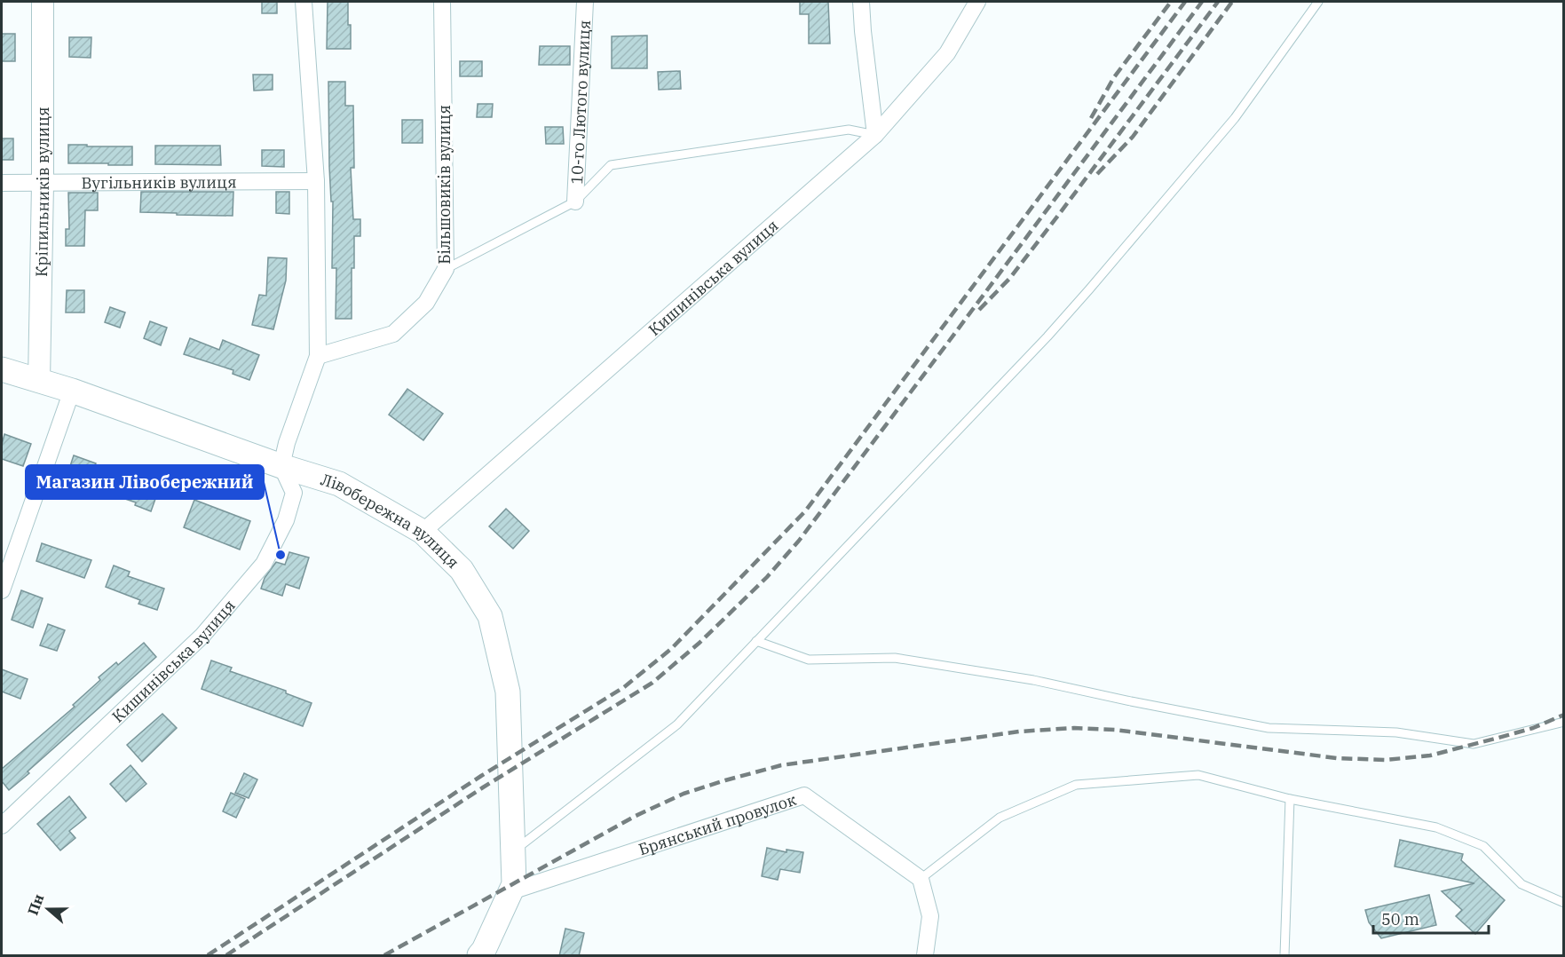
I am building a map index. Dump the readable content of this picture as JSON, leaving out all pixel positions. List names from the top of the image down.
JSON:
{
  "streets": {
    "main road": ["Лівобережна вулиця"],
    "street": [
      "10-го Лютого вулиця",
      "Вугільників вулиця",
      "Більшовиків вулиця",
      "Кріпильників вулиця",
      "Кишинівська вулиця",
      "Брянський провулок"
    ]
  },
  "crossings": [
    ["Вугільників вулиця", "Кріпильників вулиця"],
    ["Кріпильників вулиця", "Лівобережна вулиця"],
    ["Кишинівська вулиця", "Лівобережна вулиця"],
    ["Лівобережна вулиця", "Брянський провулок"]
  ],
  "places": ["Магазин Лівобережний"],
  "scale_bar": "50 m",
  "north": "left"
}
